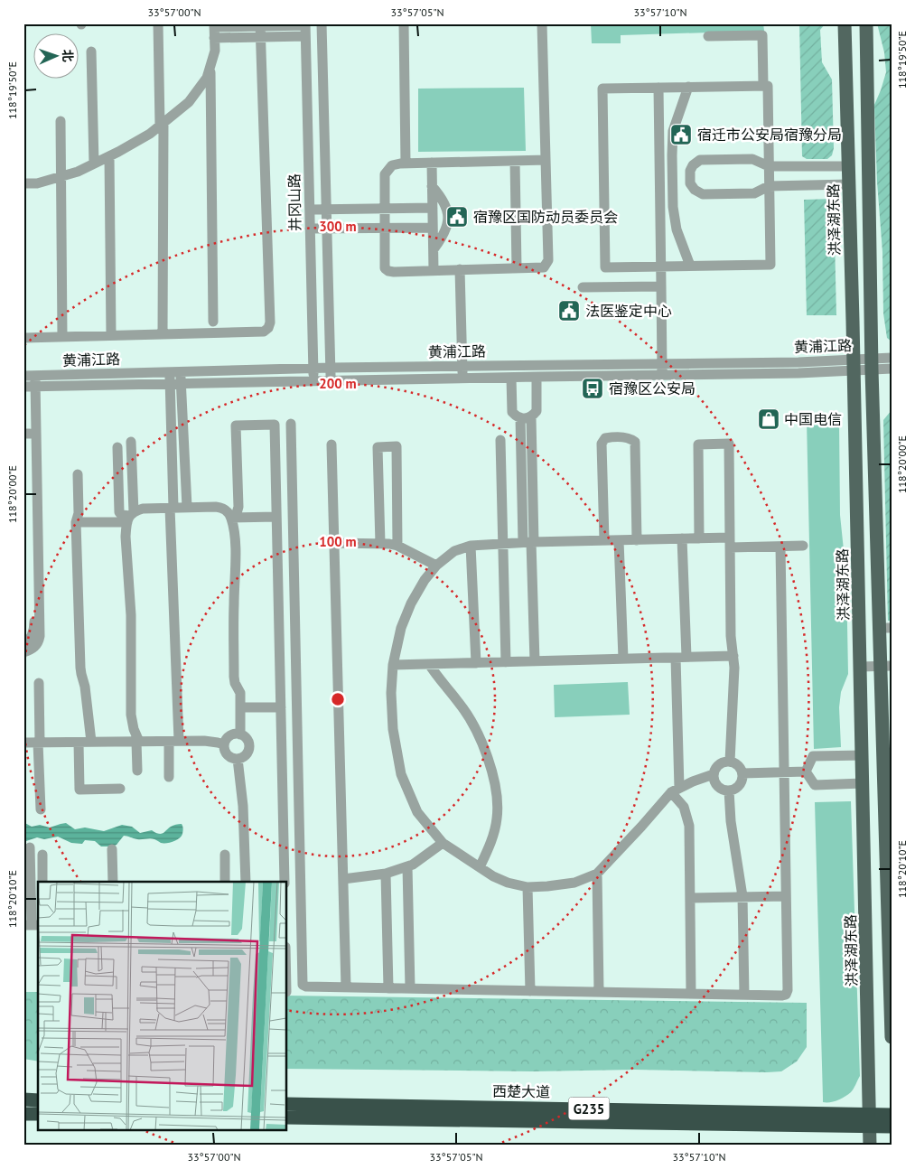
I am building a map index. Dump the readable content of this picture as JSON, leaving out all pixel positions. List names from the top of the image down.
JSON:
{
  "streets": {
    "highway": ["西楚大道", "G235"],
    "main road": ["洪泽湖东路"],
    "street": ["井冈山路", "黄浦江路"]
  },
  "crossings": [
    ["井冈山路", "黄浦江路"],
    ["洪泽湖东路", "黄浦江路"],
    ["洪泽湖东路", "西楚大道"]
  ],
  "places": {
    "public building": ["宿迁市公安局宿豫分局", "宿豫区国防动员委员会", "法医鉴定中心"],
    "bus stop": ["宿豫区公安局"],
    "shop": ["中国电信"]
  },
  "north": "right",
  "coordinates": [
    "33°57'00\"N",
    "33°57'05\"N",
    "33°57'10\"N",
    "118°19'50\"E",
    "118°20'00\"E",
    "118°20'10\"E"
  ],
  "rings": ["300 m", "200 m", "100 m"]
}
